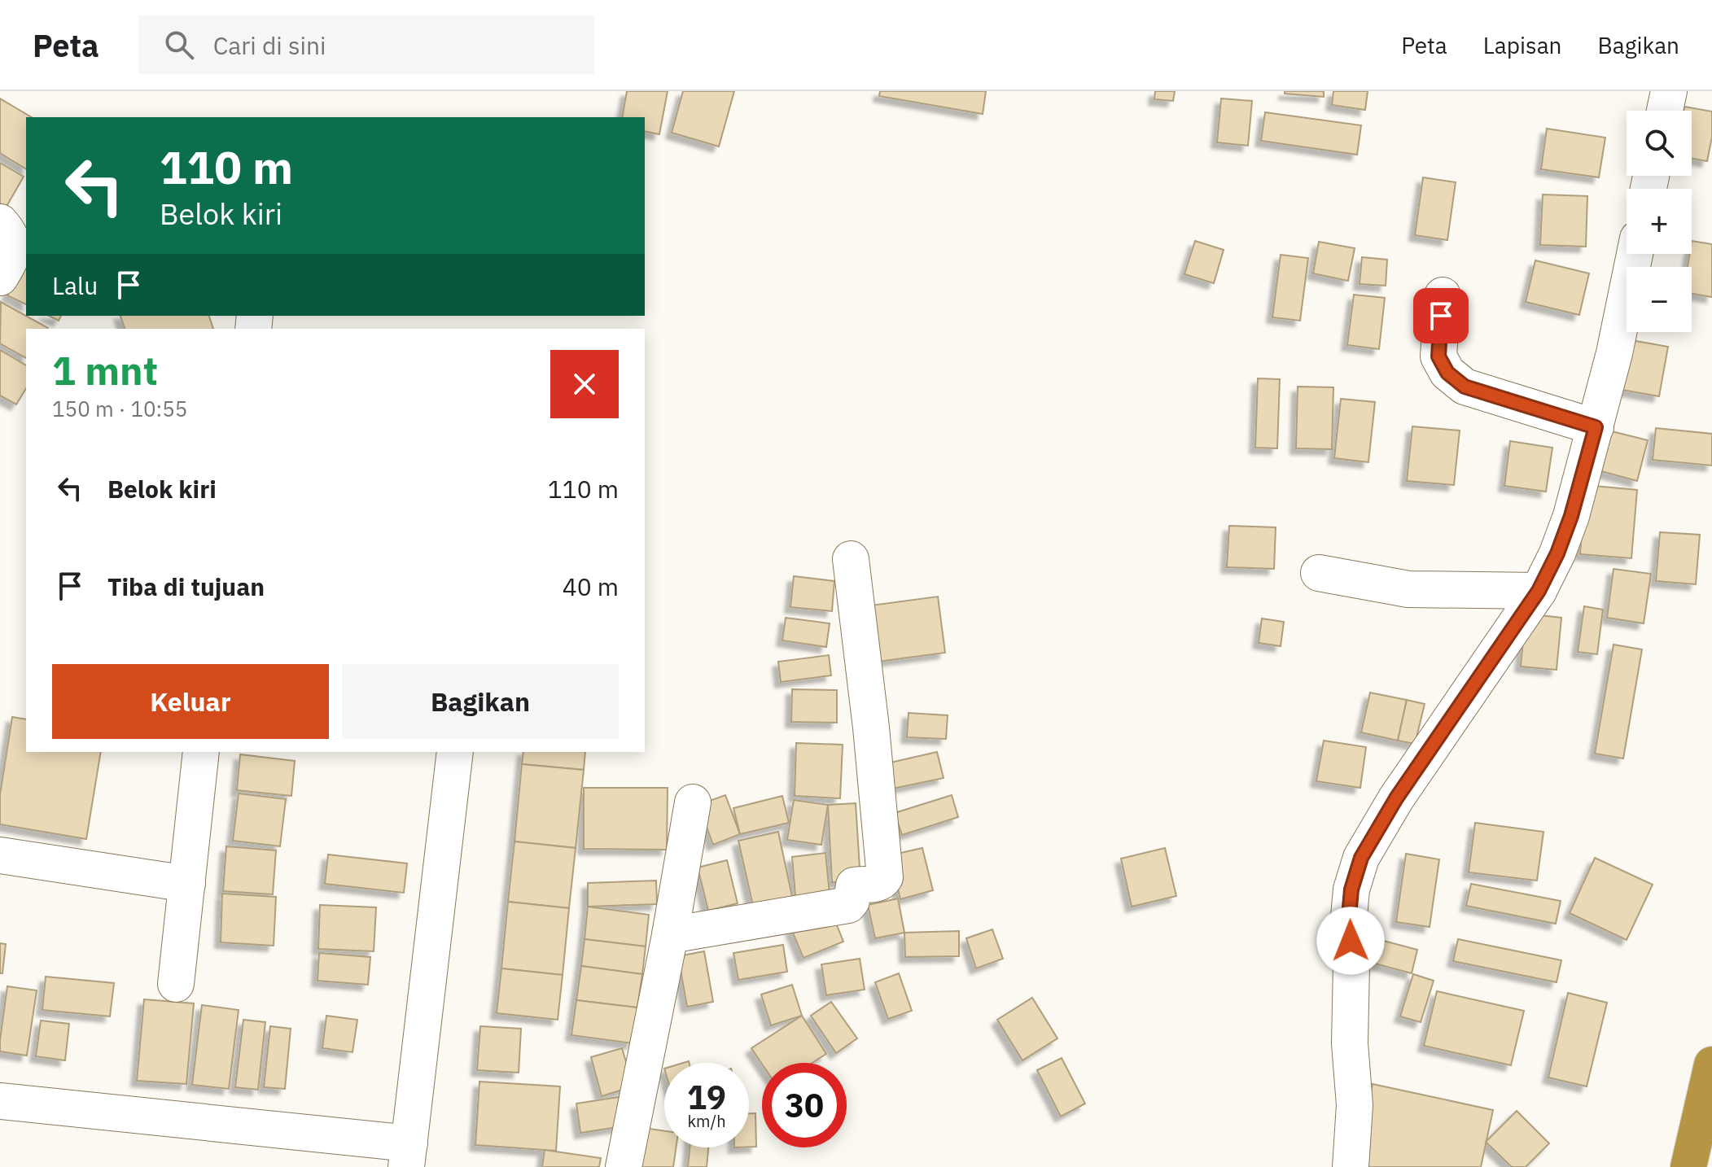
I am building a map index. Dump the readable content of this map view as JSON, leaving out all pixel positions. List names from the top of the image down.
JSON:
{
  "page": {
    "header": "Peta",
    "search": "Cari di sini",
    "nav": ["Peta", "Lapisan", "Bagikan"],
    "map_buttons": ["+", "−"],
    "turn": ["110 m", "Belok kiri"],
    "then": "Lalu",
    "heading": ["1 mnt", "150 m · 10:55"],
    "list": [
      {
        "name": "Belok kiri",
        "value": "110 m"
      },
      {
        "name": "Tiba di tujuan",
        "value": "40 m"
      }
    ],
    "buttons": ["Keluar", "Bagikan"],
    "speed": "19 km/h",
    "limit": "30"
  }
}
